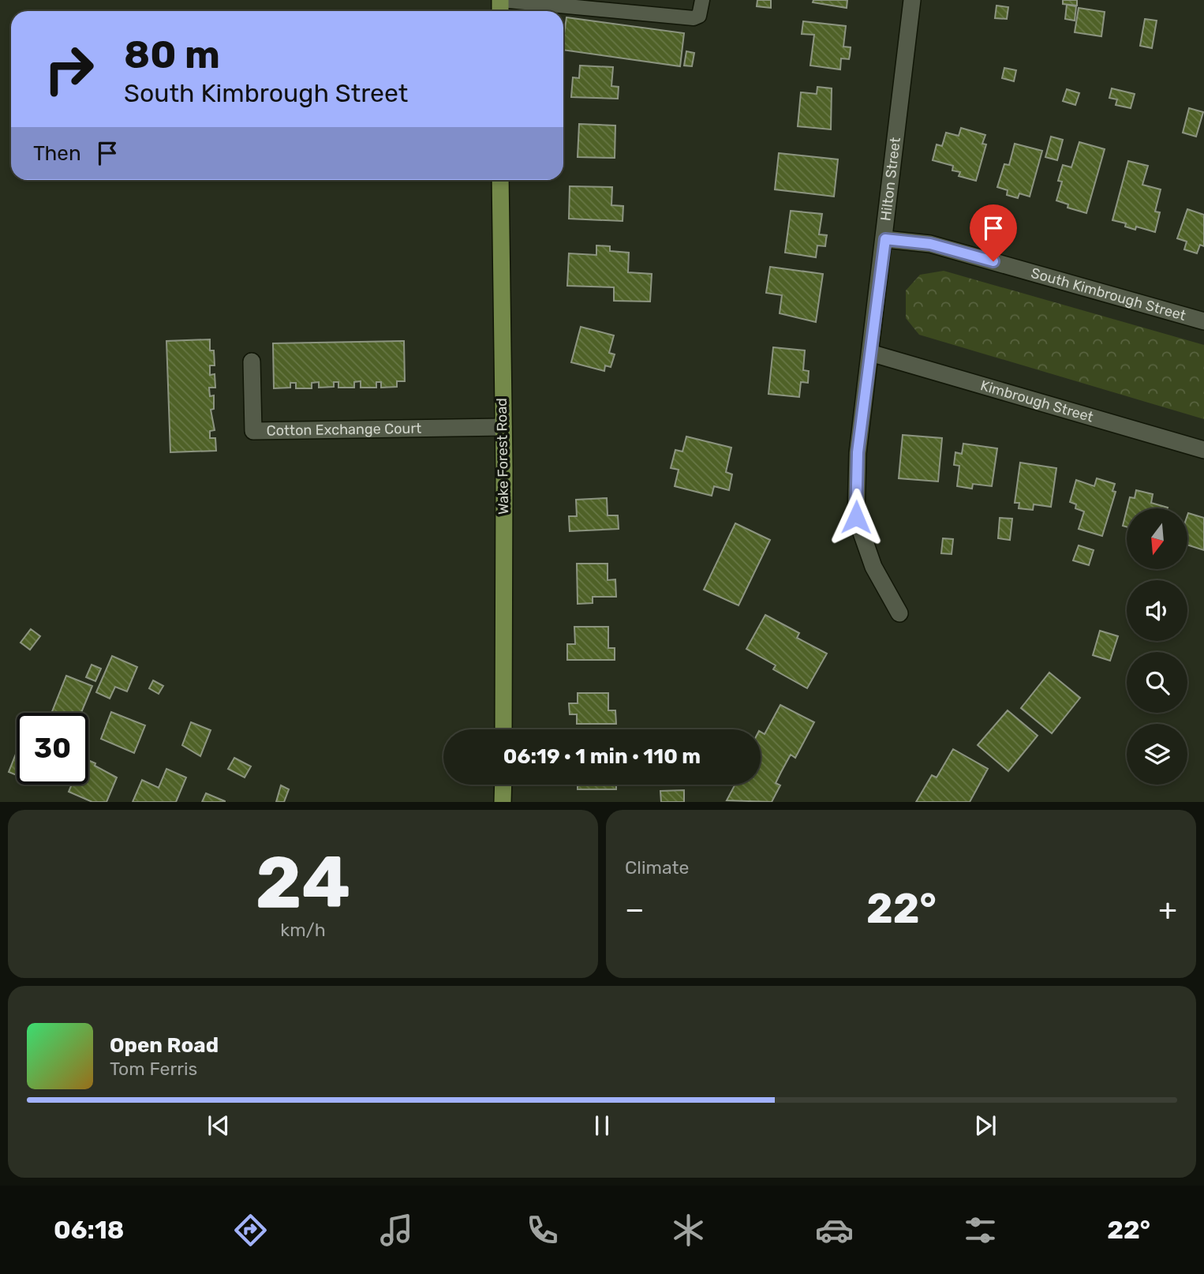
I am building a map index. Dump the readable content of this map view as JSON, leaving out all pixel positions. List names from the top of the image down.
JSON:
{
  "streets": {
    "main road": ["Wake Forest Road"],
    "street": [
      "Hilton Street",
      "South Kimbrough Street",
      "Kimbrough Street",
      "Cotton Exchange Court"
    ]
  },
  "crossings": [
    ["Hilton Street", "South Kimbrough Street"],
    ["Hilton Street", "Kimbrough Street"],
    ["Cotton Exchange Court", "Wake Forest Road"]
  ],
  "north": "bottom",
  "page": {
    "turn": ["80 m", "South Kimbrough Street"],
    "then": "Then",
    "limit": "30",
    "trip": "06:19 · 1 min · 110 m",
    "tile": [
      ["24", "km/h"],
      "Climate"
    ],
    "heat": ["−", "22°", "+"],
    "song": ["Open Road", "Tom Ferris"],
    "tabs": ["06:18", "22°"]
  }
}
